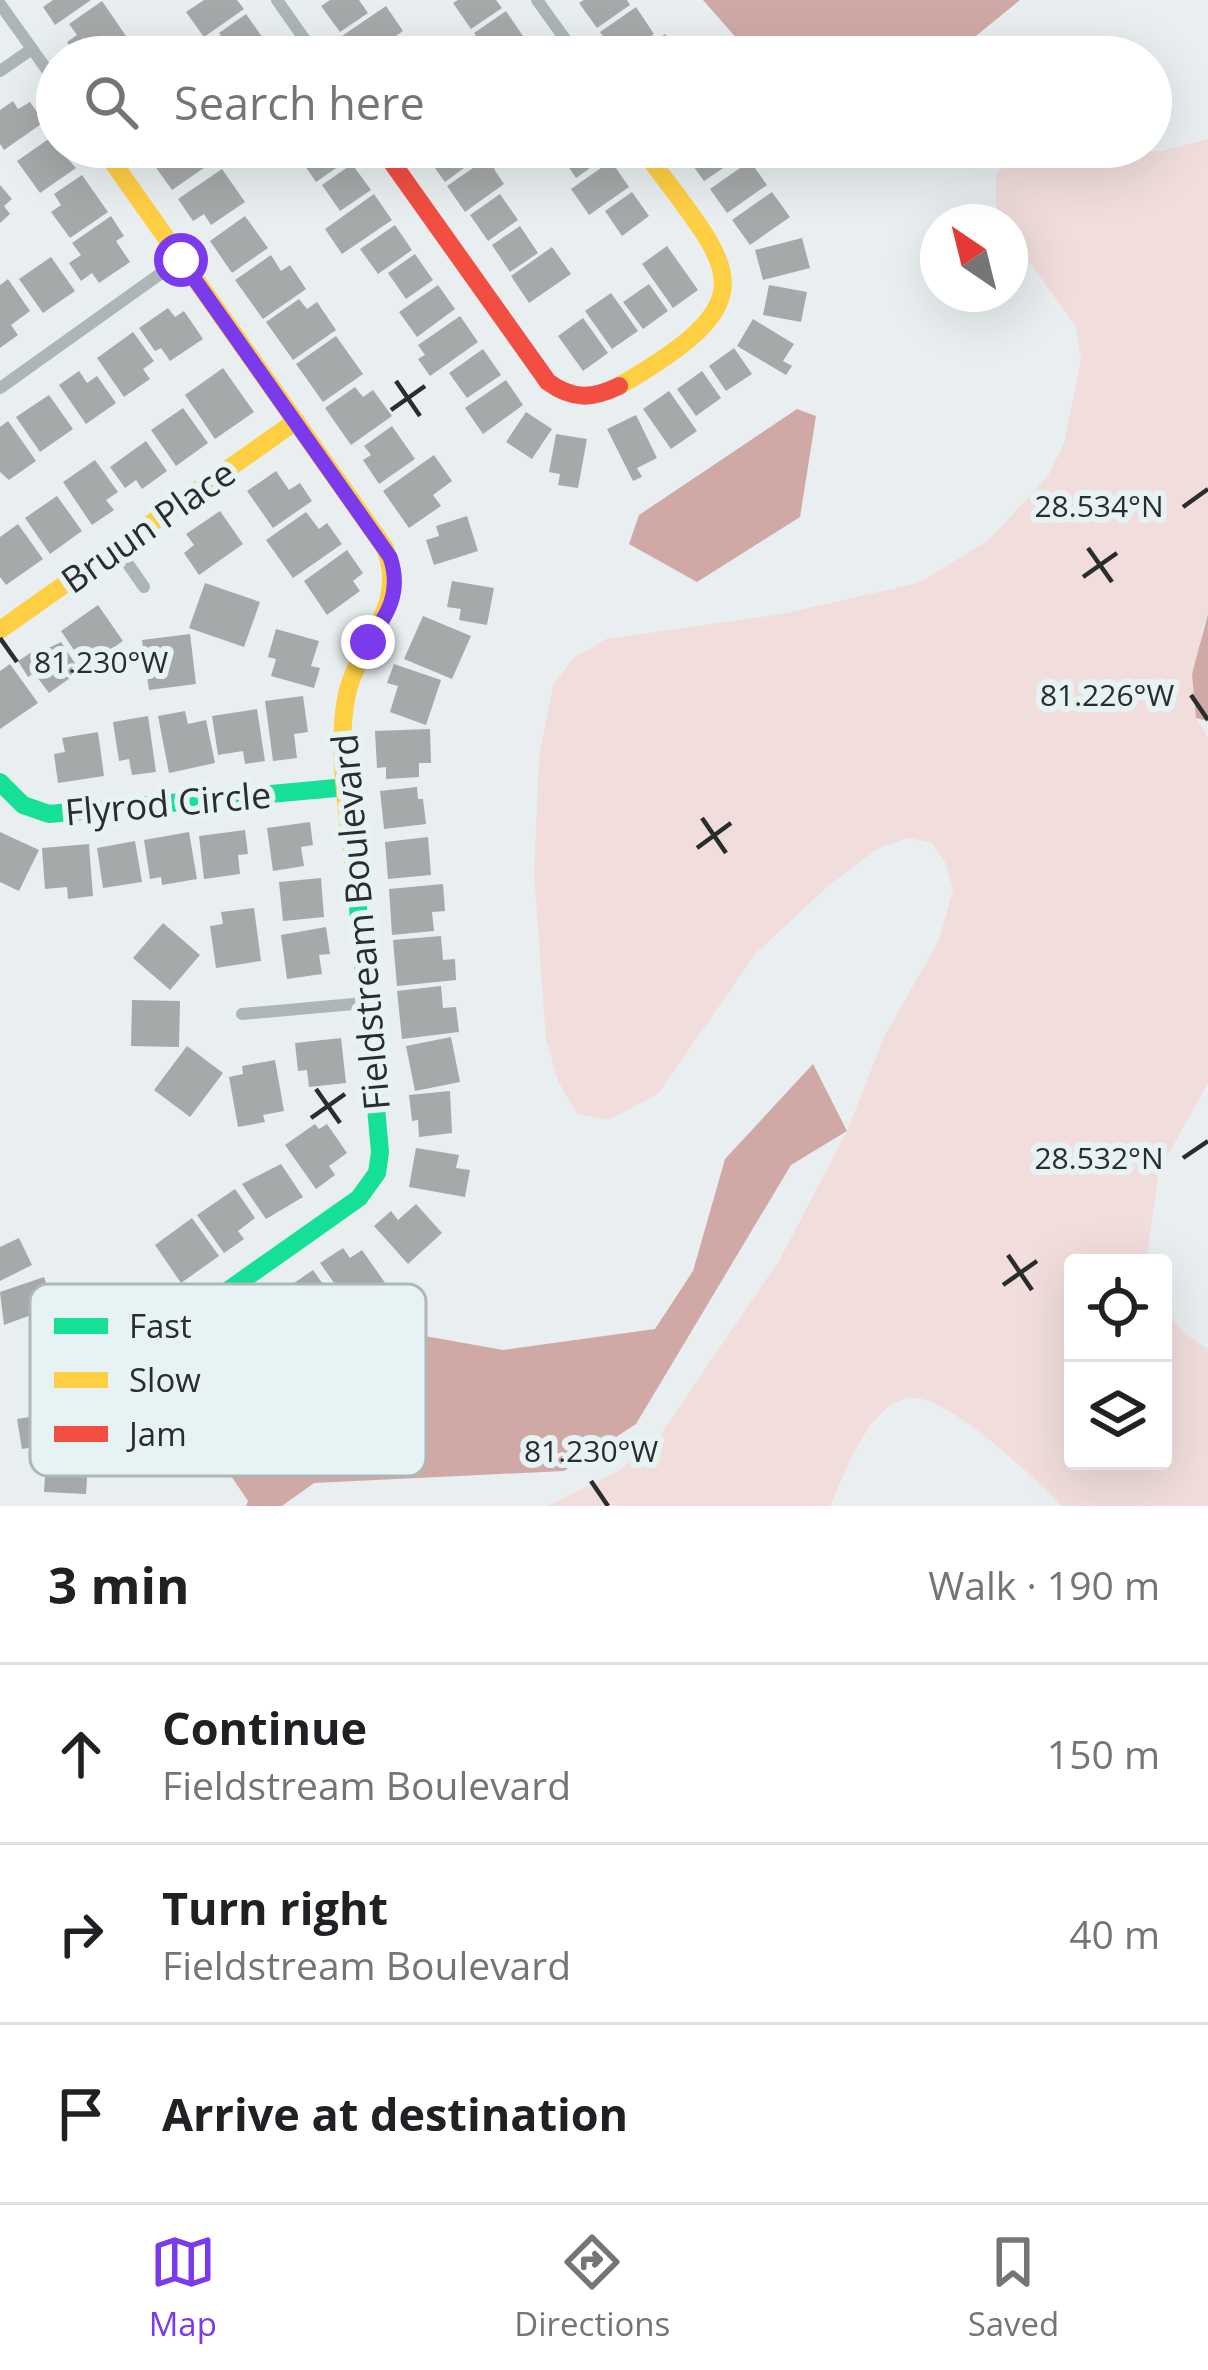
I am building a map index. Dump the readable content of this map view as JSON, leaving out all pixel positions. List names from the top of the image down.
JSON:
{
  "streets": {
    "street": ["Bruun Place", "Flyrod Circle", "Fieldstream Boulevard"]
  },
  "crossings": [
    ["Bruun Place", "Fieldstream Boulevard"],
    ["Flyrod Circle", "Fieldstream Boulevard"]
  ],
  "legend": ["Fast", "Slow", "Jam"],
  "north": "top left",
  "page": {
    "search": "Search here",
    "heading": ["3 min", "Walk · 190 m"],
    "list": [
      ["Continue", "Fieldstream Boulevard", "150 m"],
      ["Turn right", "Fieldstream Boulevard", "40 m"],
      "Arrive at destination"
    ],
    "nav": ["Map", "Directions", "Saved"]
  },
  "coordinates": [
    "28.534°N",
    "81.230°W",
    "81.226°W",
    "28.532°N"
  ]
}
